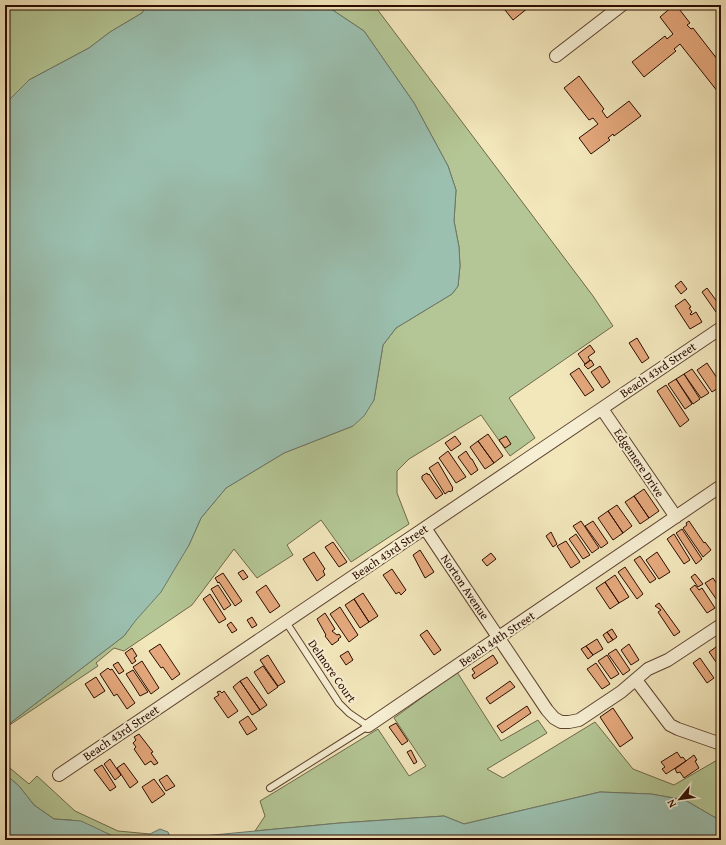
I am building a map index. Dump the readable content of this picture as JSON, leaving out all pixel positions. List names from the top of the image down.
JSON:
{
  "streets": {
    "street": [
      "Beach 43rd Street",
      "Edgemere Drive",
      "Norton Avenue",
      "Beach 44th Street"
    ],
    "lane": ["Delmore Court"]
  },
  "crossings": [
    ["Beach 43rd Street", "Edgemere Drive"],
    ["Beach 43rd Street", "Norton Avenue"],
    ["Beach 43rd Street", "Delmore Court"],
    ["Edgemere Drive", "Beach 44th Street"],
    ["Norton Avenue", "Beach 44th Street"],
    ["Beach 44th Street", "Delmore Court"]
  ],
  "north": "bottom left"
}
